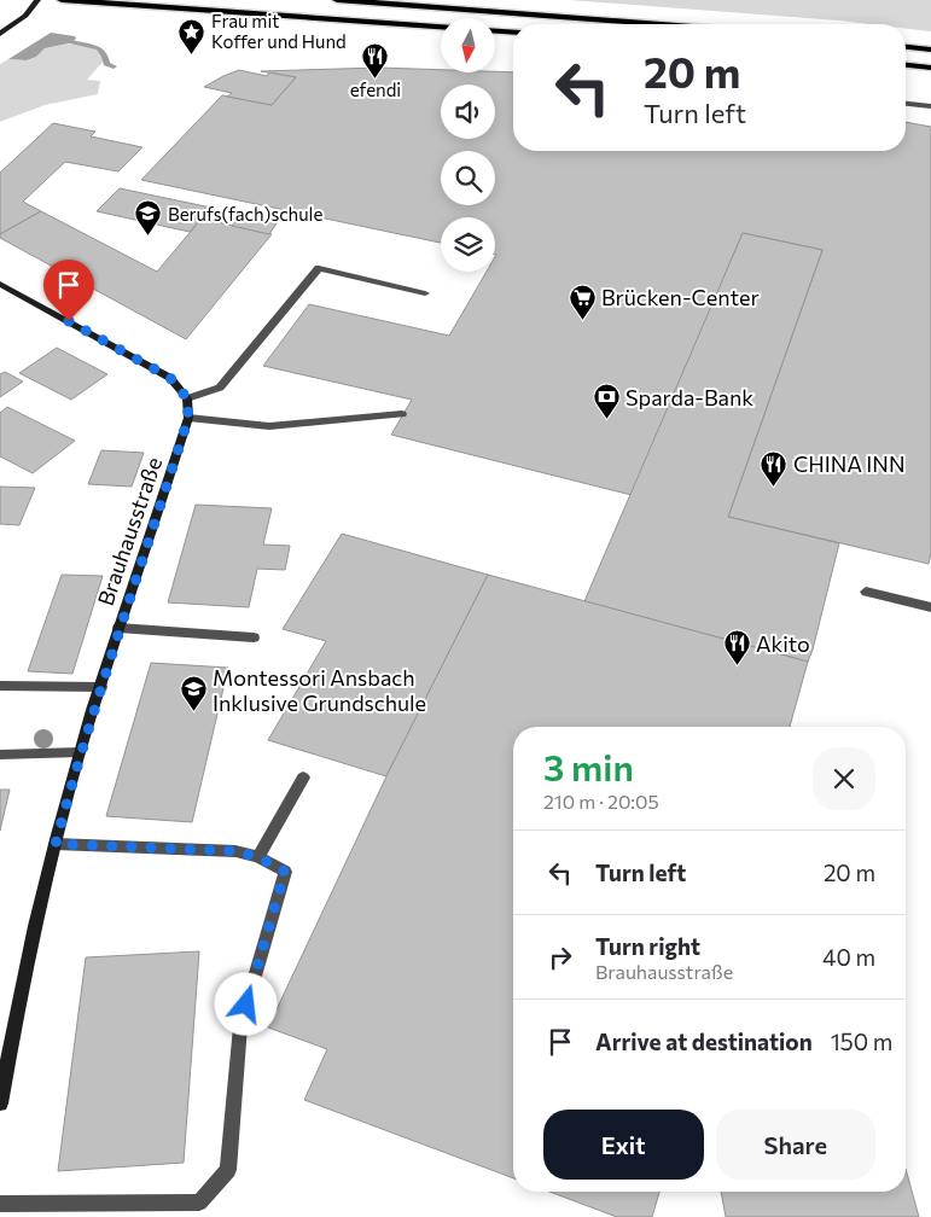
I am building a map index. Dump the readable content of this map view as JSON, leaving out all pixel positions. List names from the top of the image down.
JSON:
{
  "streets": {
    "main road": ["Brauhausstraße"]
  },
  "places": {
    "place": ["Frau mit Koffer und Hund"],
    "restaurant": ["efendi", "CHINA INN", "Akito"],
    "school or university": ["Berufs(fach)schule", "Montessori Ansbach Inklusive Grundschule"],
    "supermarket": ["Brücken-Center"],
    "bank": ["Sparda-Bank"]
  },
  "north": "bottom",
  "page": {
    "turn": ["20 m", "Turn left"],
    "heading": ["3 min", "210 m · 20:05"],
    "list": [
      {
        "name": "Turn left",
        "value": "20 m"
      },
      {
        "name": "Turn right",
        "note": "Brauhausstraße",
        "value": "40 m"
      },
      {
        "name": "Arrive at destination",
        "value": "150 m"
      }
    ],
    "buttons": ["Exit", "Share"]
  }
}
